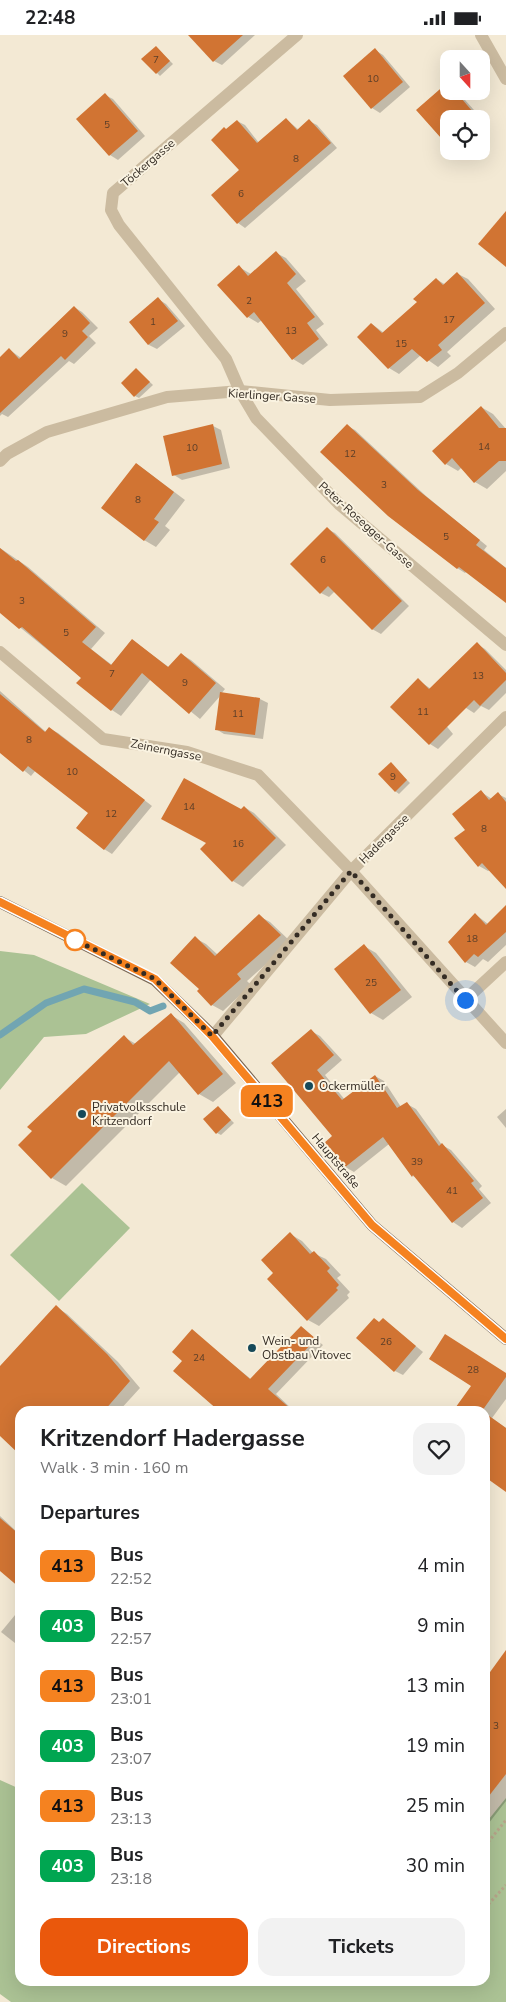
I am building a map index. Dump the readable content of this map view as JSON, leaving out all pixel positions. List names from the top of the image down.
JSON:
{
  "streets": {
    "main road": ["Hauptstraße"],
    "street": [
      "Töckergasse",
      "Kierlinger Gasse",
      "Peter-Rosegger-Gasse",
      "Zeinerngasse",
      "Hadergasse"
    ]
  },
  "crossings": [
    ["Töckergasse", "Kierlinger Gasse"],
    ["Töckergasse", "Peter-Rosegger-Gasse"],
    ["Kierlinger Gasse", "Peter-Rosegger-Gasse"],
    ["Zeinerngasse", "Hadergasse"],
    ["Hadergasse", "Hauptstraße"]
  ],
  "places": ["Ockermüller", "Privatvolksschule Kritzendorf", "Wein- und Obstbau Vitovec"],
  "lines": ["bus line 413"],
  "house_numbers": [
    "7",
    "10",
    "5",
    "8",
    "6",
    "2",
    "17",
    "1",
    "13",
    "9",
    "15",
    "14",
    "10",
    "12",
    "3",
    "8",
    "5",
    "6",
    "3",
    "5",
    "7",
    "13",
    "9",
    "11",
    "11",
    "8",
    "10",
    "9",
    "14",
    "12",
    "8",
    "16",
    "18",
    "25",
    "39",
    "41",
    "26",
    "24",
    "28",
    "3"
  ],
  "north": "bottom",
  "page": {
    "status": "22:48",
    "on_map": "413",
    "heading": [
      ["Kritzendorf Hadergasse", "Walk · 3 min · 160 m"],
      "Departures"
    ],
    "list": [
      {
        "mark": "413",
        "name": "Bus",
        "note": "22:52",
        "value": "4 min"
      },
      {
        "mark": "403",
        "name": "Bus",
        "note": "22:57",
        "value": "9 min"
      },
      {
        "mark": "413",
        "name": "Bus",
        "note": "23:01",
        "value": "13 min"
      },
      {
        "mark": "403",
        "name": "Bus",
        "note": "23:07",
        "value": "19 min"
      },
      {
        "mark": "413",
        "name": "Bus",
        "note": "23:13",
        "value": "25 min"
      },
      {
        "mark": "403",
        "name": "Bus",
        "note": "23:18",
        "value": "30 min"
      }
    ],
    "buttons": ["Directions", "Tickets"]
  }
}
